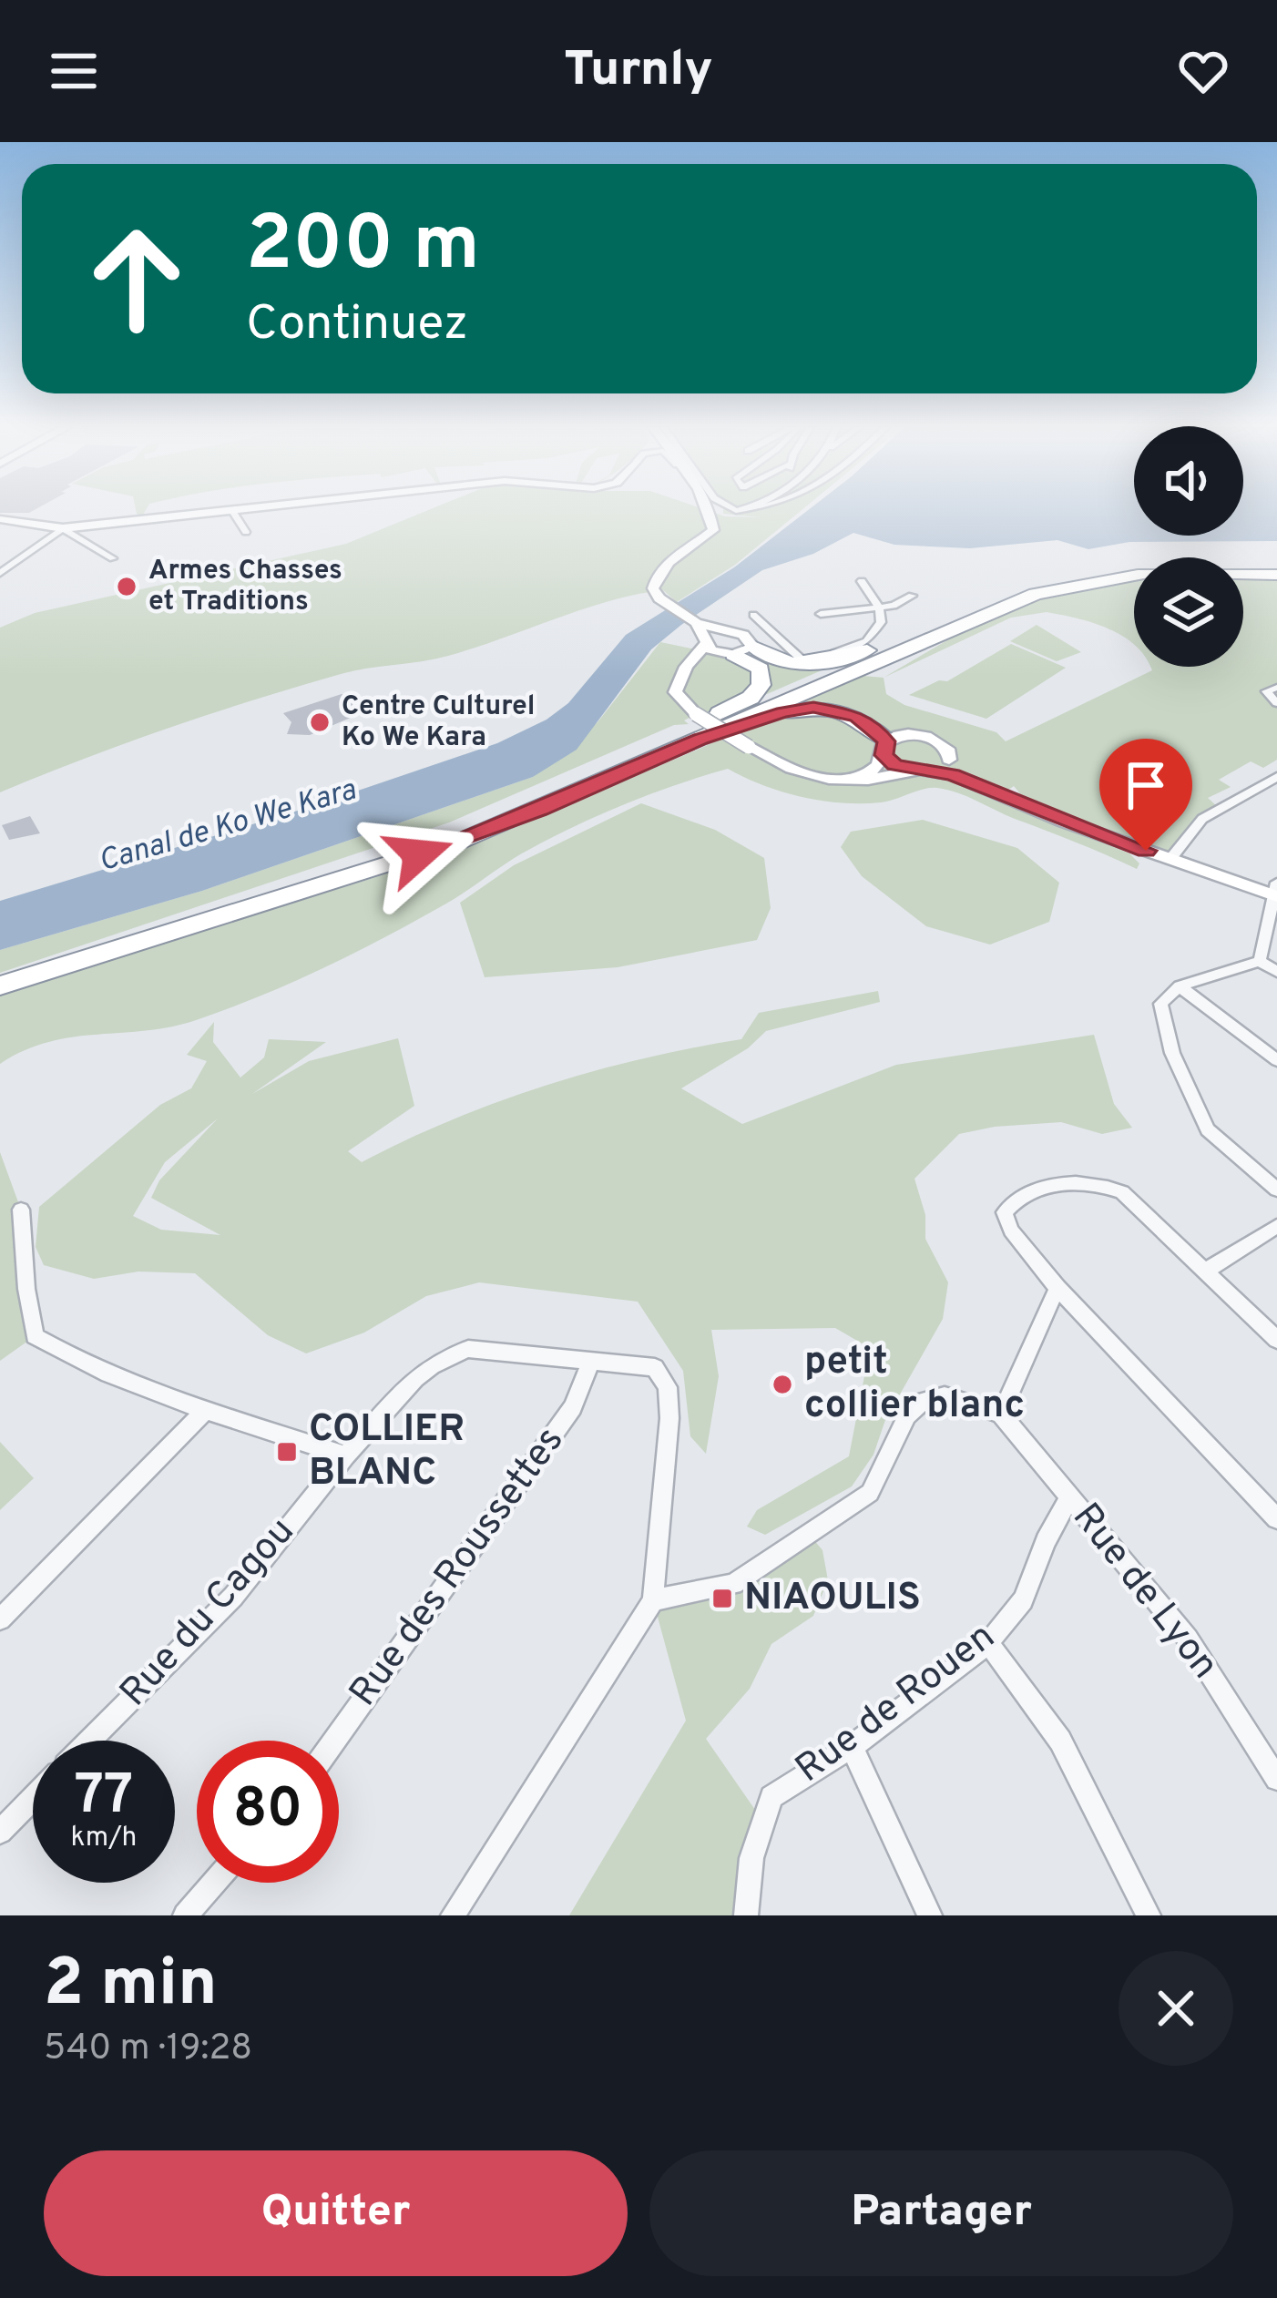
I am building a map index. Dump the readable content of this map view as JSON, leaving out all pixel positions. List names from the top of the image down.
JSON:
{
  "streets": {
    "street": [
      "Rue des Roussettes",
      "Rue de Lyon",
      "Rue du Cagou",
      "Rue de Rouen"
    ]
  },
  "crossings": [
    ["Rue des Roussettes", "Rue du Cagou"],
    ["Rue de Lyon", "Rue de Rouen"]
  ],
  "water": ["Canal de Ko We Kara"],
  "places": {
    "other": ["Armes Chasses et Traditions", "Centre Culturel Ko We Kara", "petit collier blanc"],
    "transit": ["COLLIER BLANC", "NIAOULIS"]
  },
  "page": {
    "header": "Turnly",
    "turn": ["200 m", "Continuez"],
    "speed": "77 km/h",
    "limit": "80",
    "heading": ["2 min", "540 m · 19:28"],
    "buttons": ["Quitter", "Partager"]
  }
}
